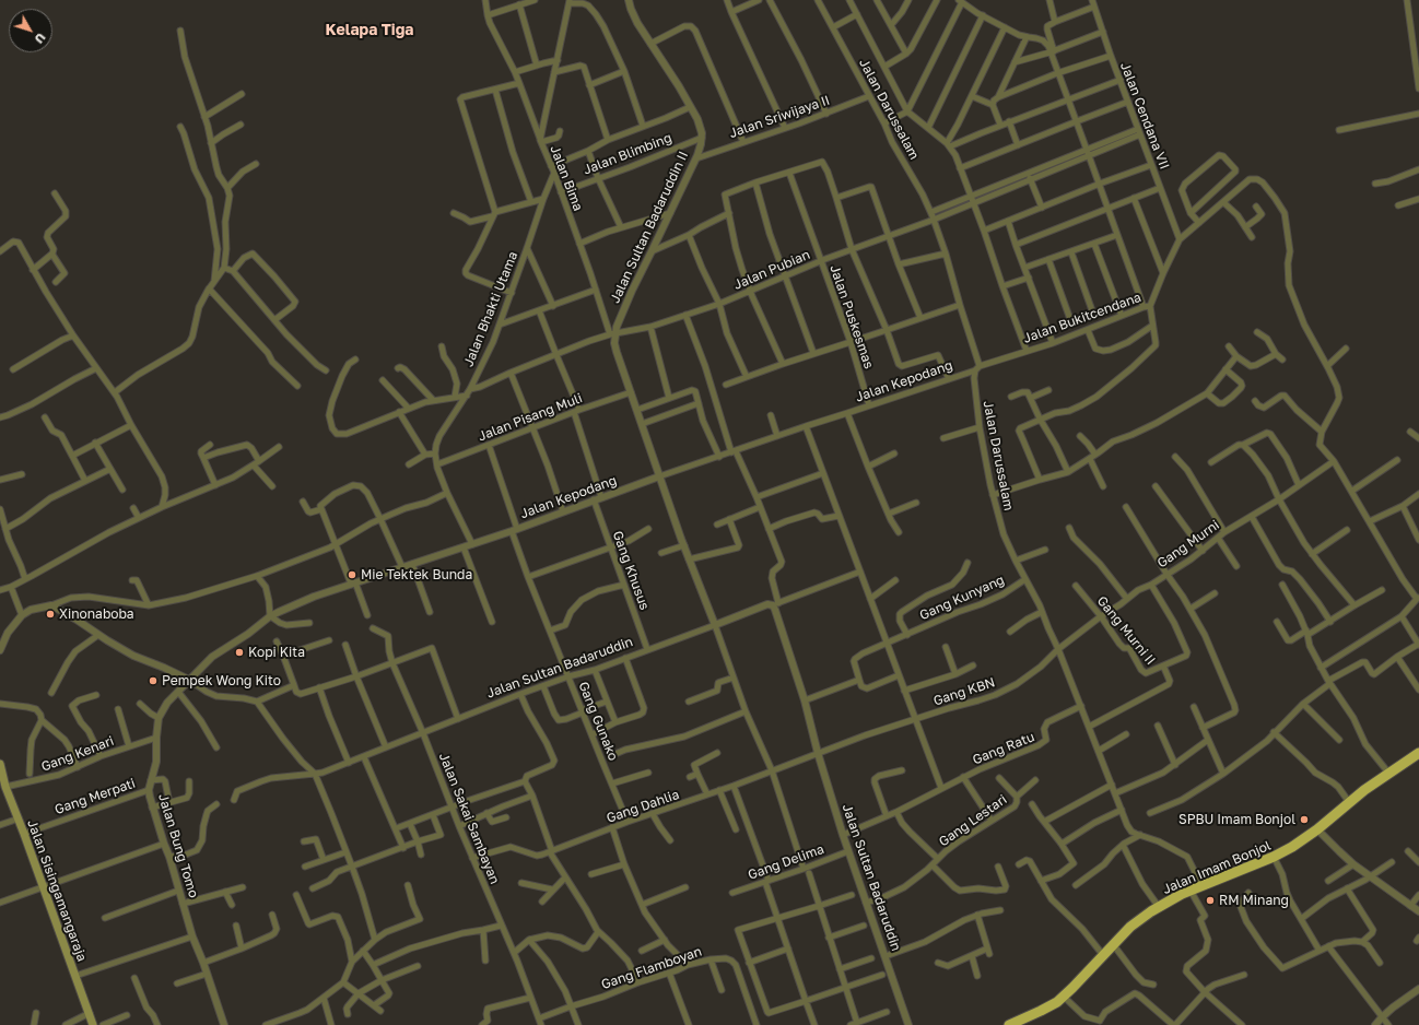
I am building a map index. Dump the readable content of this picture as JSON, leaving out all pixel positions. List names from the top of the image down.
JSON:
{
  "streets": {
    "highway": ["Jalan Imam Bonjol"],
    "main road": ["Jalan Sisingamangaraja"],
    "street": [
      "Jalan Darussalam",
      "Jalan Cendana VII",
      "Jalan Sriwijaya II",
      "Jalan Blimbing",
      "Jalan Bima",
      "Jalan Sultan Badaruddin II",
      "Jalan Pubian",
      "Jalan Bhakti Utama",
      "Jalan Puskesmas",
      "Jalan Bukitcendana",
      "Jalan Kepodang",
      "Jalan Pisang Muli",
      "Gang Murni",
      "Gang Khusus",
      "Gang Kunyang",
      "Gang Murni II",
      "Jalan Sultan Badaruddin",
      "Gang KBN",
      "Gang Gunako",
      "Gang Ratu",
      "Gang Kenari",
      "Gang Merpati",
      "Gang Dahlia",
      "Jalan Sakai Sambayan",
      "Gang Lestari",
      "Jalan Bung Tomo",
      "Gang Delima",
      "Gang Flamboyan"
    ]
  },
  "crossings": [
    ["Jalan Darussalam", "Jalan Sriwijaya II"],
    ["Jalan Darussalam", "Jalan Pubian"],
    ["Jalan Darussalam", "Jalan Bukitcendana"],
    ["Jalan Darussalam", "Jalan Kepodang"],
    ["Jalan Darussalam", "Gang Murni"],
    ["Jalan Darussalam", "Gang Kunyang"],
    ["Jalan Darussalam", "Gang KBN"],
    ["Jalan Darussalam", "Gang Ratu"],
    ["Jalan Darussalam", "Jalan Imam Bonjol"],
    ["Jalan Cendana VII", "Jalan Bukitcendana"],
    ["Jalan Sriwijaya II", "Jalan Sultan Badaruddin II"],
    ["Jalan Blimbing", "Jalan Bima"],
    ["Jalan Blimbing", "Jalan Sultan Badaruddin II"],
    ["Jalan Bima", "Jalan Sultan Badaruddin II"],
    ["Jalan Bima", "Jalan Pubian"],
    ["Jalan Bima", "Jalan Bhakti Utama"],
    ["Jalan Sultan Badaruddin II", "Jalan Pubian"],
    ["Jalan Sultan Badaruddin II", "Jalan Kepodang"],
    ["Jalan Sultan Badaruddin II", "Jalan Pisang Muli"],
    ["Jalan Sultan Badaruddin II", "Jalan Sultan Badaruddin"],
    ["Jalan Pubian", "Jalan Bhakti Utama"],
    ["Jalan Pubian", "Jalan Puskesmas"],
    ["Jalan Bhakti Utama", "Jalan Kepodang"],
    ["Jalan Bhakti Utama", "Jalan Pisang Muli"],
    ["Jalan Puskesmas", "Jalan Kepodang"],
    ["Jalan Bukitcendana", "Jalan Kepodang"],
    ["Jalan Kepodang", "Gang Khusus"],
    ["Jalan Kepodang", "Gang Gunako"],
    ["Jalan Pisang Muli", "Gang Gunako"],
    ["Gang Murni", "Gang Murni II"],
    ["Gang Murni", "Gang KBN"],
    ["Gang Khusus", "Jalan Sultan Badaruddin"],
    ["Jalan Sultan Badaruddin", "Gang KBN"],
    ["Jalan Sultan Badaruddin", "Gang Gunako"],
    ["Jalan Sultan Badaruddin", "Gang Dahlia"],
    ["Jalan Sultan Badaruddin", "Jalan Sakai Sambayan"],
    ["Jalan Sultan Badaruddin", "Gang Lestari"],
    ["Jalan Sultan Badaruddin", "Gang Delima"],
    ["Gang KBN", "Gang Dahlia"],
    ["Gang Gunako", "Gang Dahlia"],
    ["Gang Kenari", "Jalan Bung Tomo"],
    ["Gang Kenari", "Jalan Sisingamangaraja"],
    ["Gang Merpati", "Jalan Bung Tomo"],
    ["Gang Merpati", "Jalan Sisingamangaraja"],
    ["Gang Dahlia", "Jalan Sakai Sambayan"],
    ["Jalan Sakai Sambayan", "Gang Flamboyan"]
  ],
  "districts": ["Kelapa Tiga"],
  "places": [
    "Mie Tektek Bunda",
    "Xinonaboba",
    "Kopi Kita",
    "Pempek Wong Kito",
    "SPBU Imam Bonjol",
    "RM Minang"
  ],
  "north": "bottom right"
}
